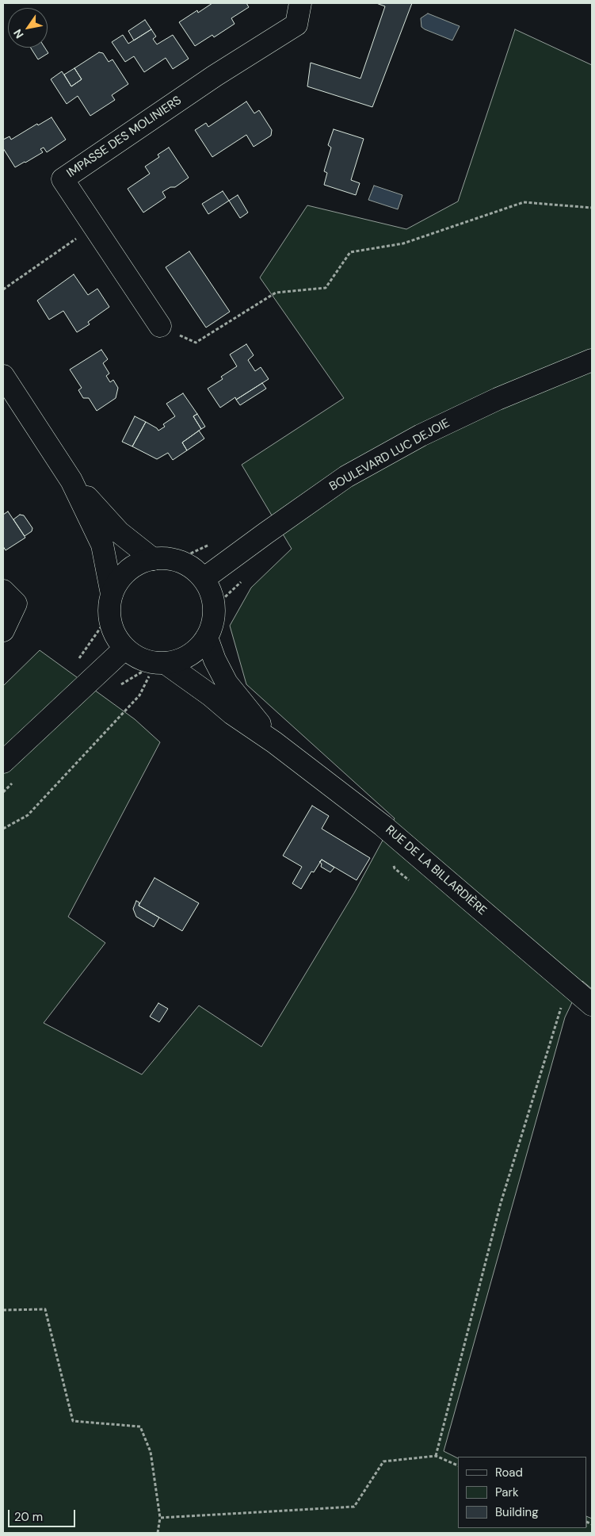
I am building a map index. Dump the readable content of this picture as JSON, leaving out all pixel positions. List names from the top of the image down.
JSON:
{
  "streets": {
    "street": ["IMPASSE DES MOLINIERS", "BOULEVARD LUC DEJOIE", "RUE DE LA BILLARDIÈRE"]
  },
  "crossings": [
    ["BOULEVARD LUC DEJOIE", "RUE DE LA BILLARDIÈRE"]
  ],
  "legend": ["Road", "Park", "Building"],
  "scale_bar": "20 m",
  "north": "bottom left"
}
